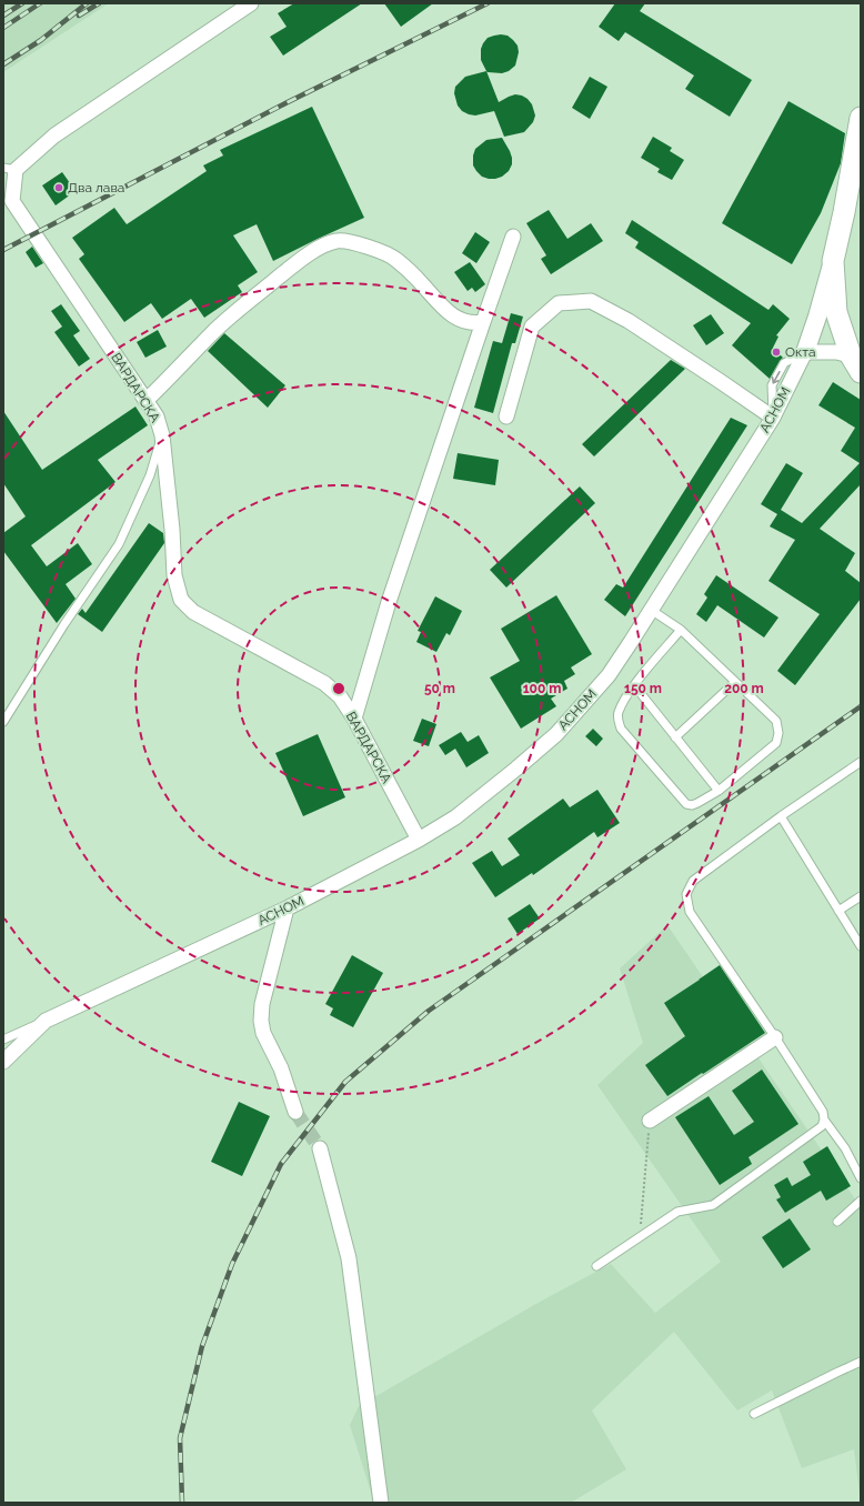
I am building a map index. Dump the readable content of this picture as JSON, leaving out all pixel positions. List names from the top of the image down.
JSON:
{
  "streets": {
    "main road": ["АСНОМ"],
    "street": ["ВАРДАРСКА"]
  },
  "crossings": [
    ["ВАРДАРСКА", "АСНОМ"]
  ],
  "places": ["Два лава", "Окта"],
  "rings": [
    "50 m",
    "100 m",
    "150 m",
    "200 m"
  ]
}
